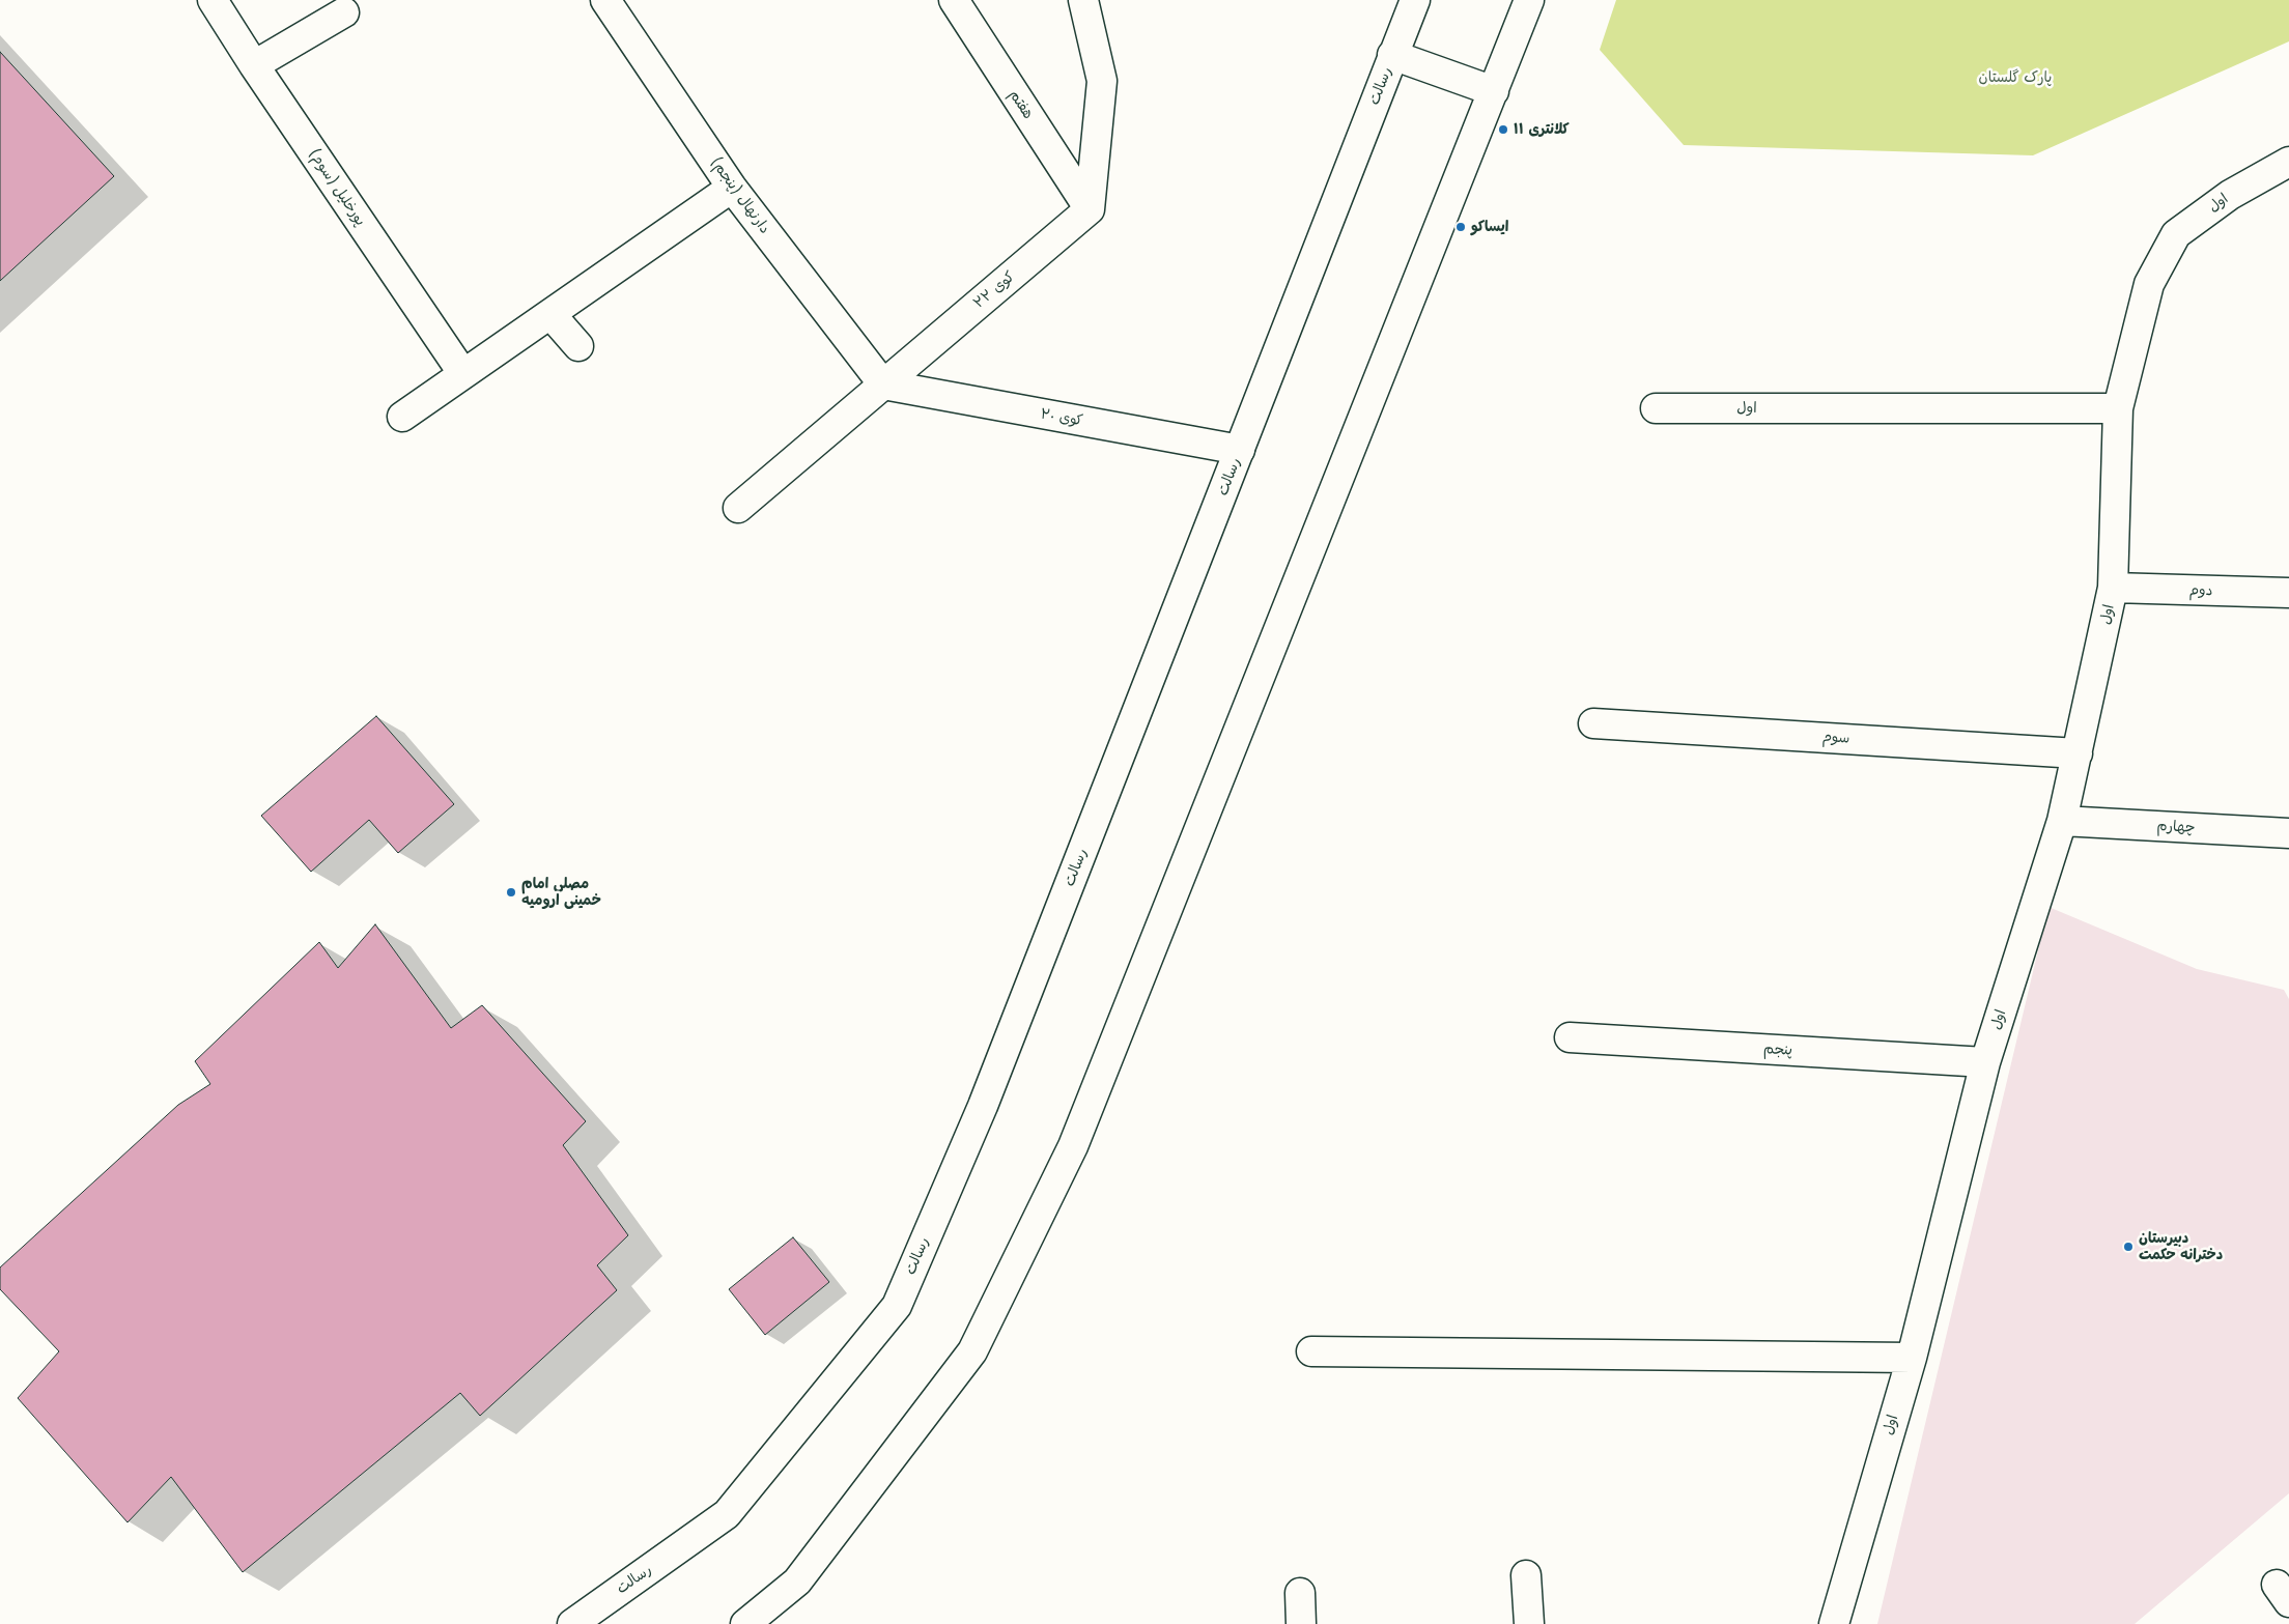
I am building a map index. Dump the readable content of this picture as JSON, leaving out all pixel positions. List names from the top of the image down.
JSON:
{
  "streets": {
    "street": [
      "رسالت",
      "هفتم",
      "پورخلیل (سوم)",
      "دارنهال (پنجم)",
      "اول",
      "کوی ۲۲",
      "کوی ۲۰",
      "دوم",
      "سوم",
      "چهارم",
      "پنجم"
    ]
  },
  "crossings": [
    ["رسالت", "کوی ۲۰"],
    ["هفتم", "کوی ۲۲"],
    ["دارنهال (پنجم)", "کوی ۲۲"],
    ["دارنهال (پنجم)", "کوی ۲۰"],
    ["اول", "دوم"],
    ["اول", "سوم"],
    ["اول", "چهارم"],
    ["اول", "پنجم"],
    ["کوی ۲۲", "کوی ۲۰"]
  ],
  "parks": ["پارک گلستان"],
  "places": [
    "کلانتری ۱۱",
    "ایساکو",
    "مصلی امام خمینی ارومیه",
    "دبیرستان دخترانه حکمت"
  ]
}
